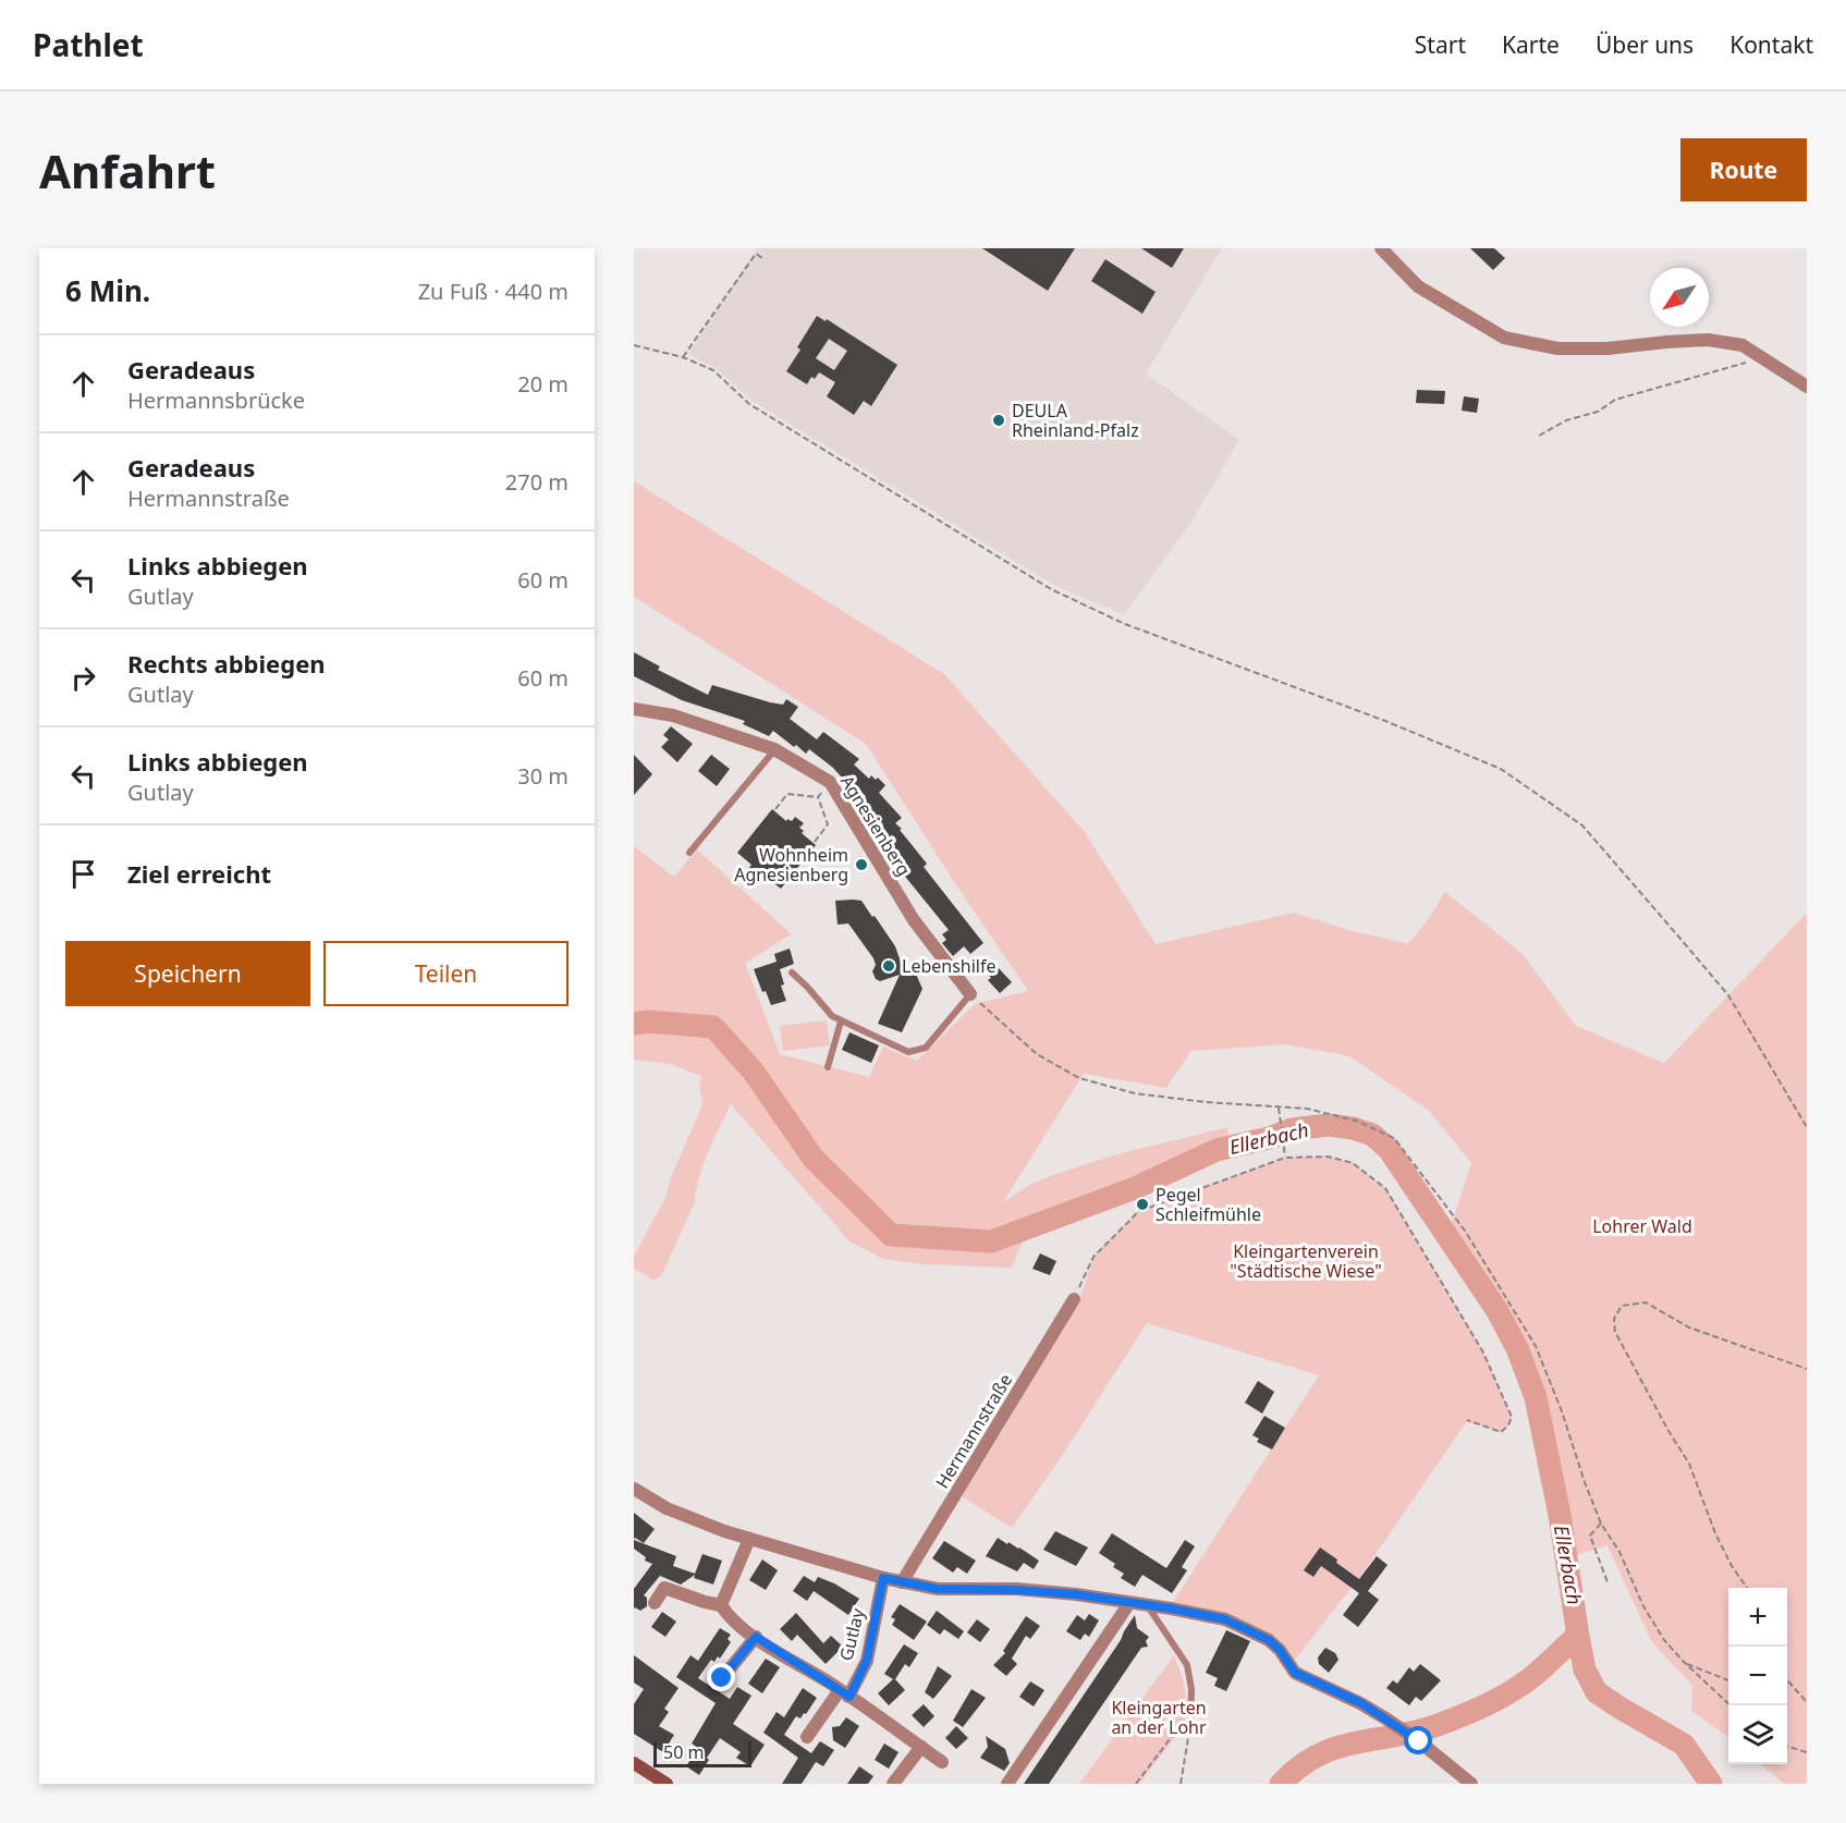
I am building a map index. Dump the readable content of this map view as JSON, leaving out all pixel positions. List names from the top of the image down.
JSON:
{
  "streets": {
    "street": ["Agnesienberg", "Hermannstraße", "Gutlay"]
  },
  "water": ["Ellerbach"],
  "parks": ["Lohrer Wald", "Kleingartenverein \"Städtische Wiese\"", "Kleingarten an der Lohr"],
  "places": [
    "DEULA Rheinland-Pfalz",
    "Wohnheim Agnesienberg",
    "Lebenshilfe",
    "Pegel Schleifmühle"
  ],
  "scale_bar": "50 m",
  "north": "bottom left",
  "page": {
    "header": "Pathlet",
    "nav": [
      "Start",
      "Karte",
      "Über uns",
      "Kontakt"
    ],
    "buttons": [
      "Route",
      ["Speichern", "Teilen"]
    ],
    "title": "Anfahrt",
    "heading": ["6 Min.", "Zu Fuß · 440 m"],
    "list": [
      ["Geradeaus", "Hermannsbrücke", "20 m"],
      ["Geradeaus", "Hermannstraße", "270 m"],
      ["Links abbiegen", "Gutlay", "60 m"],
      ["Rechts abbiegen", "Gutlay", "60 m"],
      ["Links abbiegen", "Gutlay", "30 m"],
      "Ziel erreicht"
    ],
    "map_buttons": ["+", "−"],
    "scale": "50 m"
  }
}
